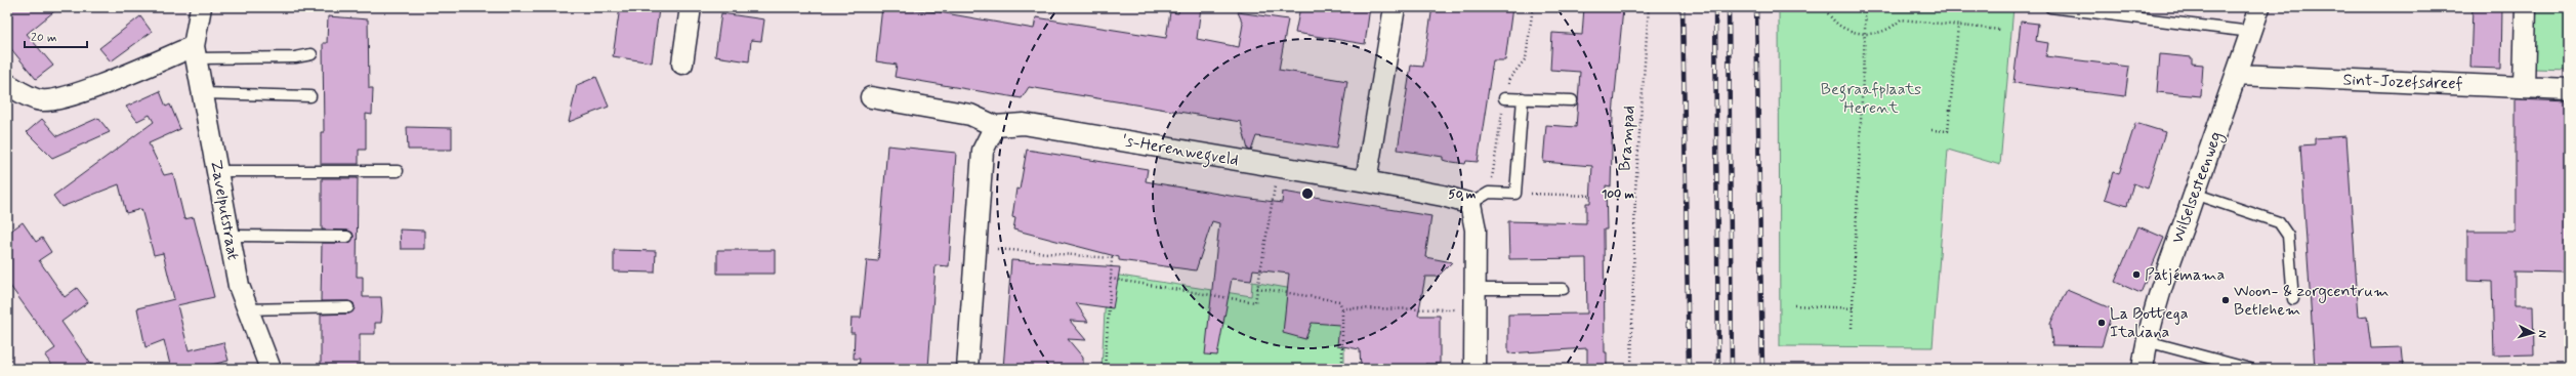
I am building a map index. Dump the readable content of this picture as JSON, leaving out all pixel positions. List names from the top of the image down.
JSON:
{
  "streets": {
    "street": [
      "Sint-Jozefsdreef",
      "'s-Herenwegveld",
      "Wilselsesteenweg",
      "Zavelputstraat"
    ],
    "path": ["Brampad"]
  },
  "crossings": [
    ["Sint-Jozefsdreef", "Wilselsesteenweg"]
  ],
  "parks": ["Begraafplaats Herent"],
  "places": ["Patjémama", "Woon- & zorgcentrum Betlehem", "La Bottega Italiana"],
  "scale_bar": "20 m",
  "north": "right",
  "rings": ["50 m", "100 m"]
}
